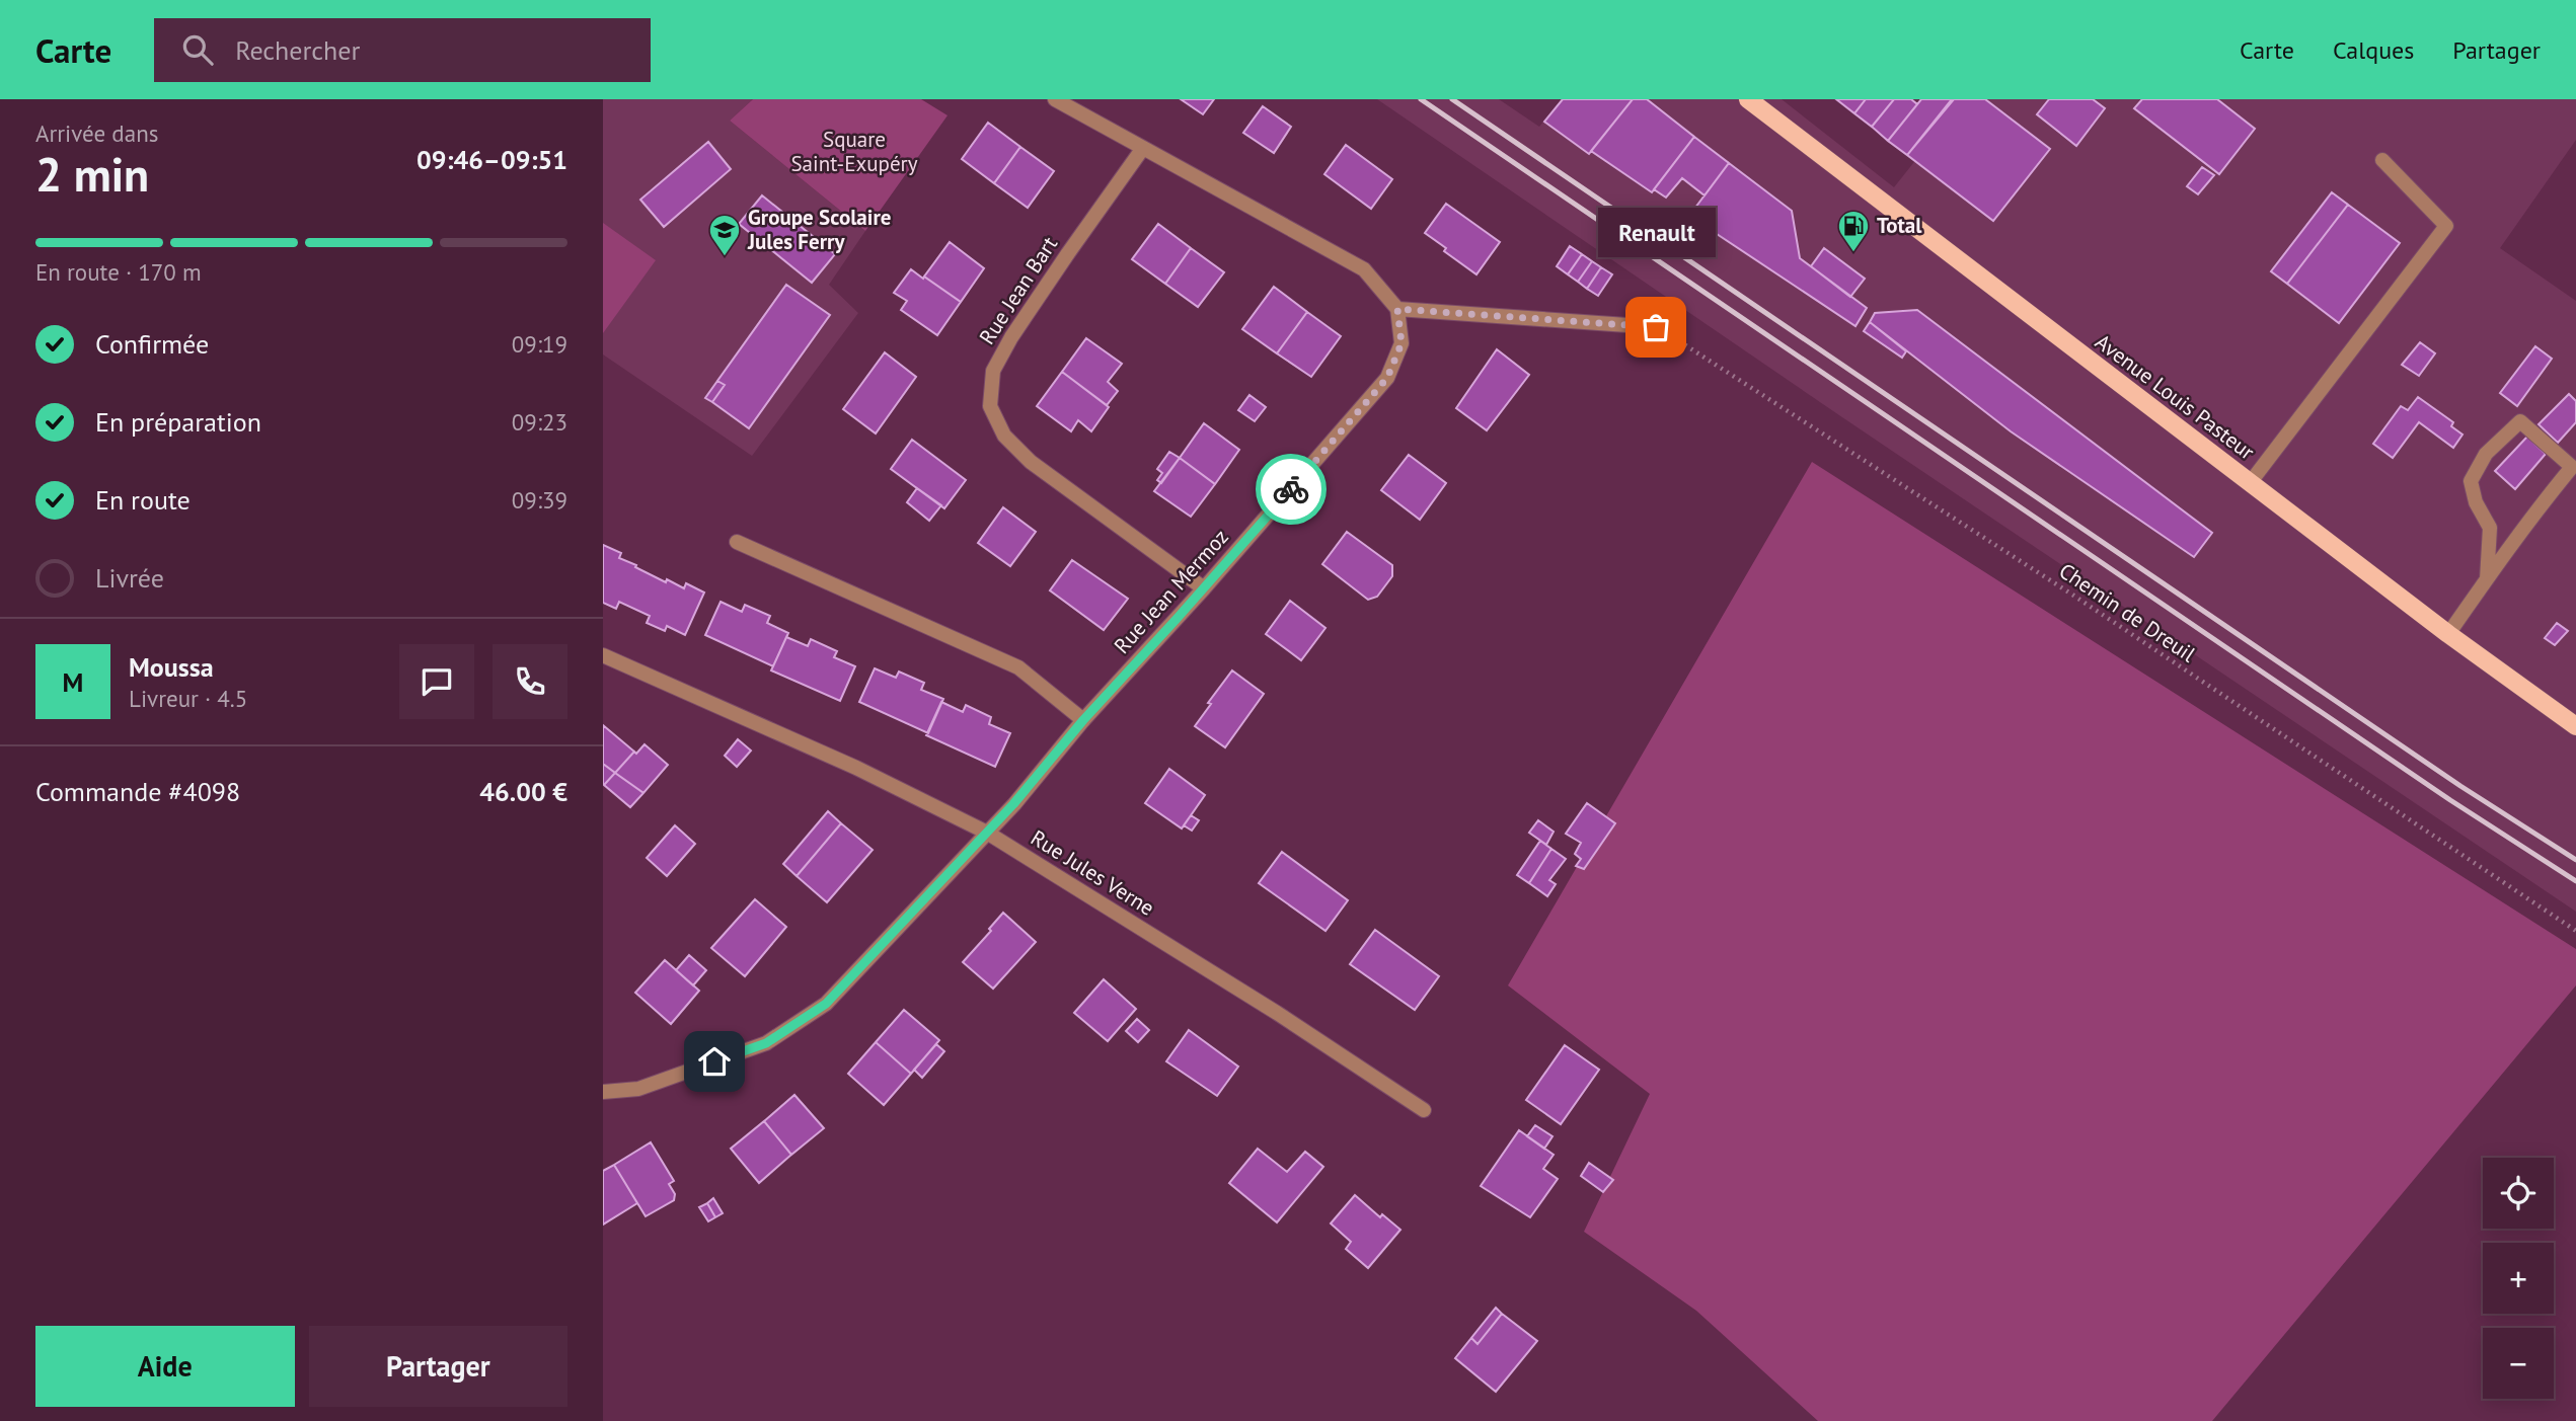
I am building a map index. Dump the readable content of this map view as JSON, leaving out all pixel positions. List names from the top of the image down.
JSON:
{
  "streets": {
    "main road": ["Avenue Louis Pasteur"],
    "street": ["Rue Jean Bart", "Rue Jean Mermoz", "Rue Jules Verne"],
    "path": ["Chemin de Dreuil"]
  },
  "crossings": [
    ["Rue Jean Bart", "Rue Jean Mermoz"],
    ["Rue Jean Mermoz", "Rue Jules Verne"]
  ],
  "parks": ["Square Saint-Exupéry"],
  "places": {
    "fuel station": ["Total"],
    "school or university": ["Groupe Scolaire Jules Ferry"],
    "other": ["Renault"]
  },
  "page": {
    "header": "Carte",
    "search": "Rechercher",
    "nav": ["Carte", "Calques", "Partager"],
    "heading": ["2 min", "Arrivée dans", "09:46–09:51"],
    "panel": [
      "Moussa",
      "Livreur · 4.5",
      "Commande #4098",
      "46.00 €"
    ],
    "bubble": "Renault",
    "bar": "En route · 170 m",
    "list": [
      ["Confirmée", "09:19"],
      ["En préparation", "09:23"],
      ["En route", "09:39"],
      "Livrée"
    ],
    "round": "M",
    "map_buttons": ["+", "−"],
    "buttons": ["Aide", "Partager"]
  }
}
